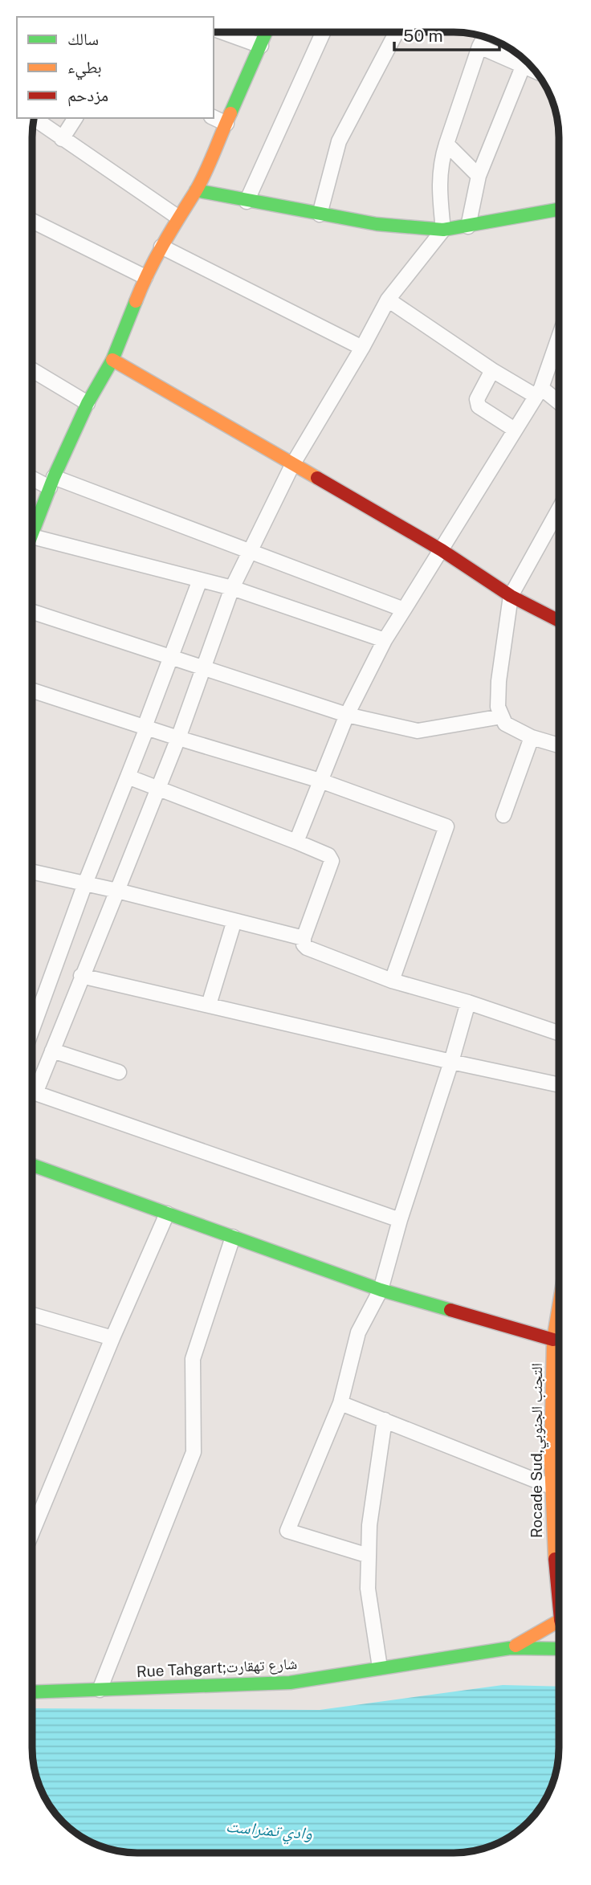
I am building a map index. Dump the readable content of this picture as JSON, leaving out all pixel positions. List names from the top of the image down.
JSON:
{
  "streets": {
    "street": ["Rocade Sud,التجنب الجنوبي", "Rue Tahgart;شارع تهقارت"]
  },
  "water": ["وادي تمنراست"],
  "legend": ["سالك", "بطيء", "مزدحم"],
  "scale_bar": "50 m"
}
